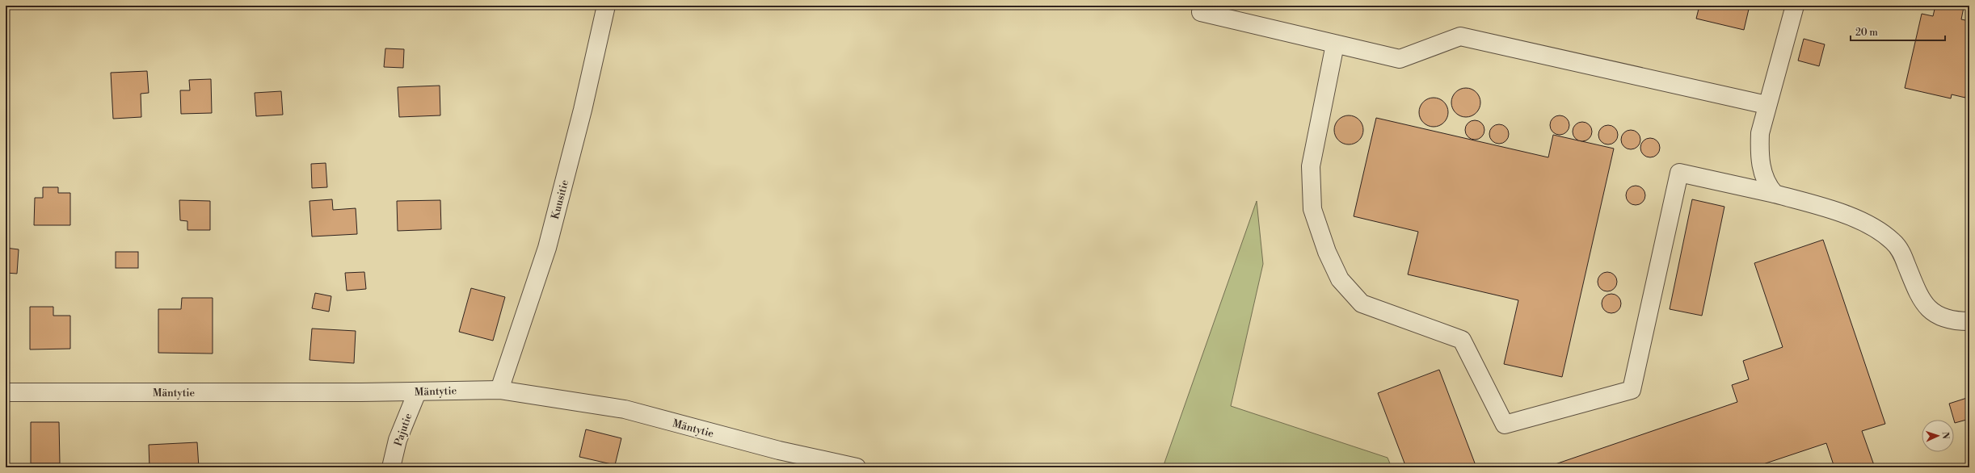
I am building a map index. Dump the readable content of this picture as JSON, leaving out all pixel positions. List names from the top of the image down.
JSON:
{
  "streets": {
    "street": ["Kuusitie", "Mäntytie", "Pajutie"]
  },
  "crossings": [
    ["Kuusitie", "Mäntytie"],
    ["Mäntytie", "Pajutie"]
  ],
  "scale_bar": "20 m",
  "north": "right"
}
